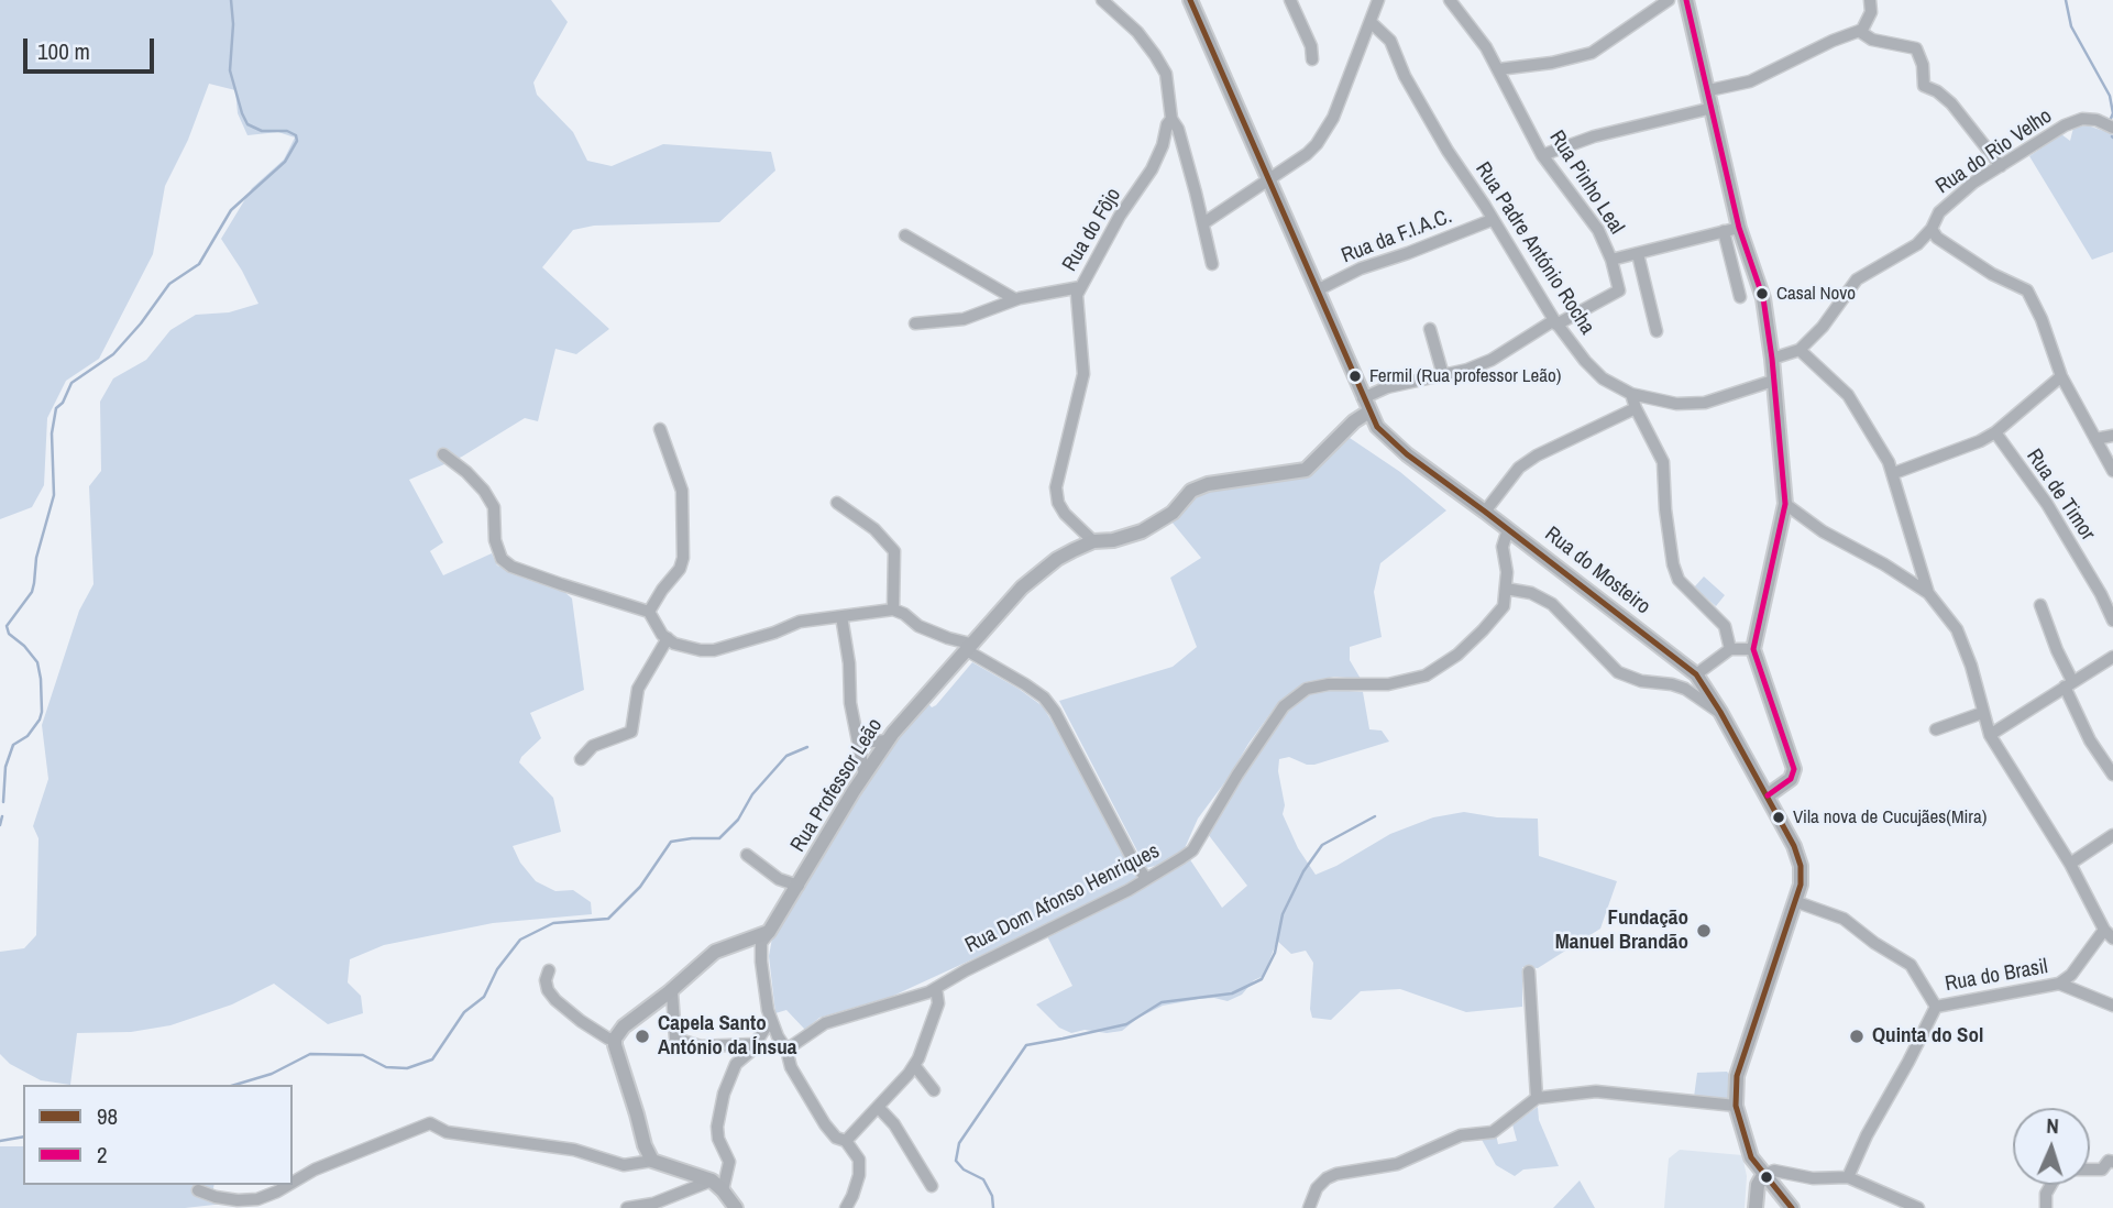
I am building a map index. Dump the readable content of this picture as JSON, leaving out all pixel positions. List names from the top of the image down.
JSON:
{
  "streets": {
    "main road": ["Rua do Mosteiro", "Rua Professor Leão"],
    "street": [
      "Rua do Rio Velho",
      "Rua Pinho Leal",
      "Rua do Fôjo",
      "Rua da F.I.A.C.",
      "Rua Padre António Rocha",
      "Rua de Timor",
      "Rua Dom Afonso Henriques",
      "Rua do Brasil"
    ]
  },
  "crossings": [
    ["Rua Pinho Leal", "Rua Padre António Rocha"],
    ["Rua do Fôjo", "Rua Professor Leão"],
    ["Rua da F.I.A.C.", "Rua Padre António Rocha"],
    ["Rua da F.I.A.C.", "Rua do Mosteiro"],
    ["Rua do Mosteiro", "Rua Professor Leão"],
    ["Rua do Mosteiro", "Rua Dom Afonso Henriques"]
  ],
  "places": [
    "Casal Novo",
    "Fermil (Rua professor Leão)",
    "Vila nova de Cucujães(Mira)",
    "Fundação Manuel Brandão",
    "Capela Santo António da Ínsua",
    "Quinta do Sol"
  ],
  "lines": ["transit line 98", "transit line 2"],
  "legend": ["98", "2"],
  "scale_bar": "100 m",
  "north": "top"
}
